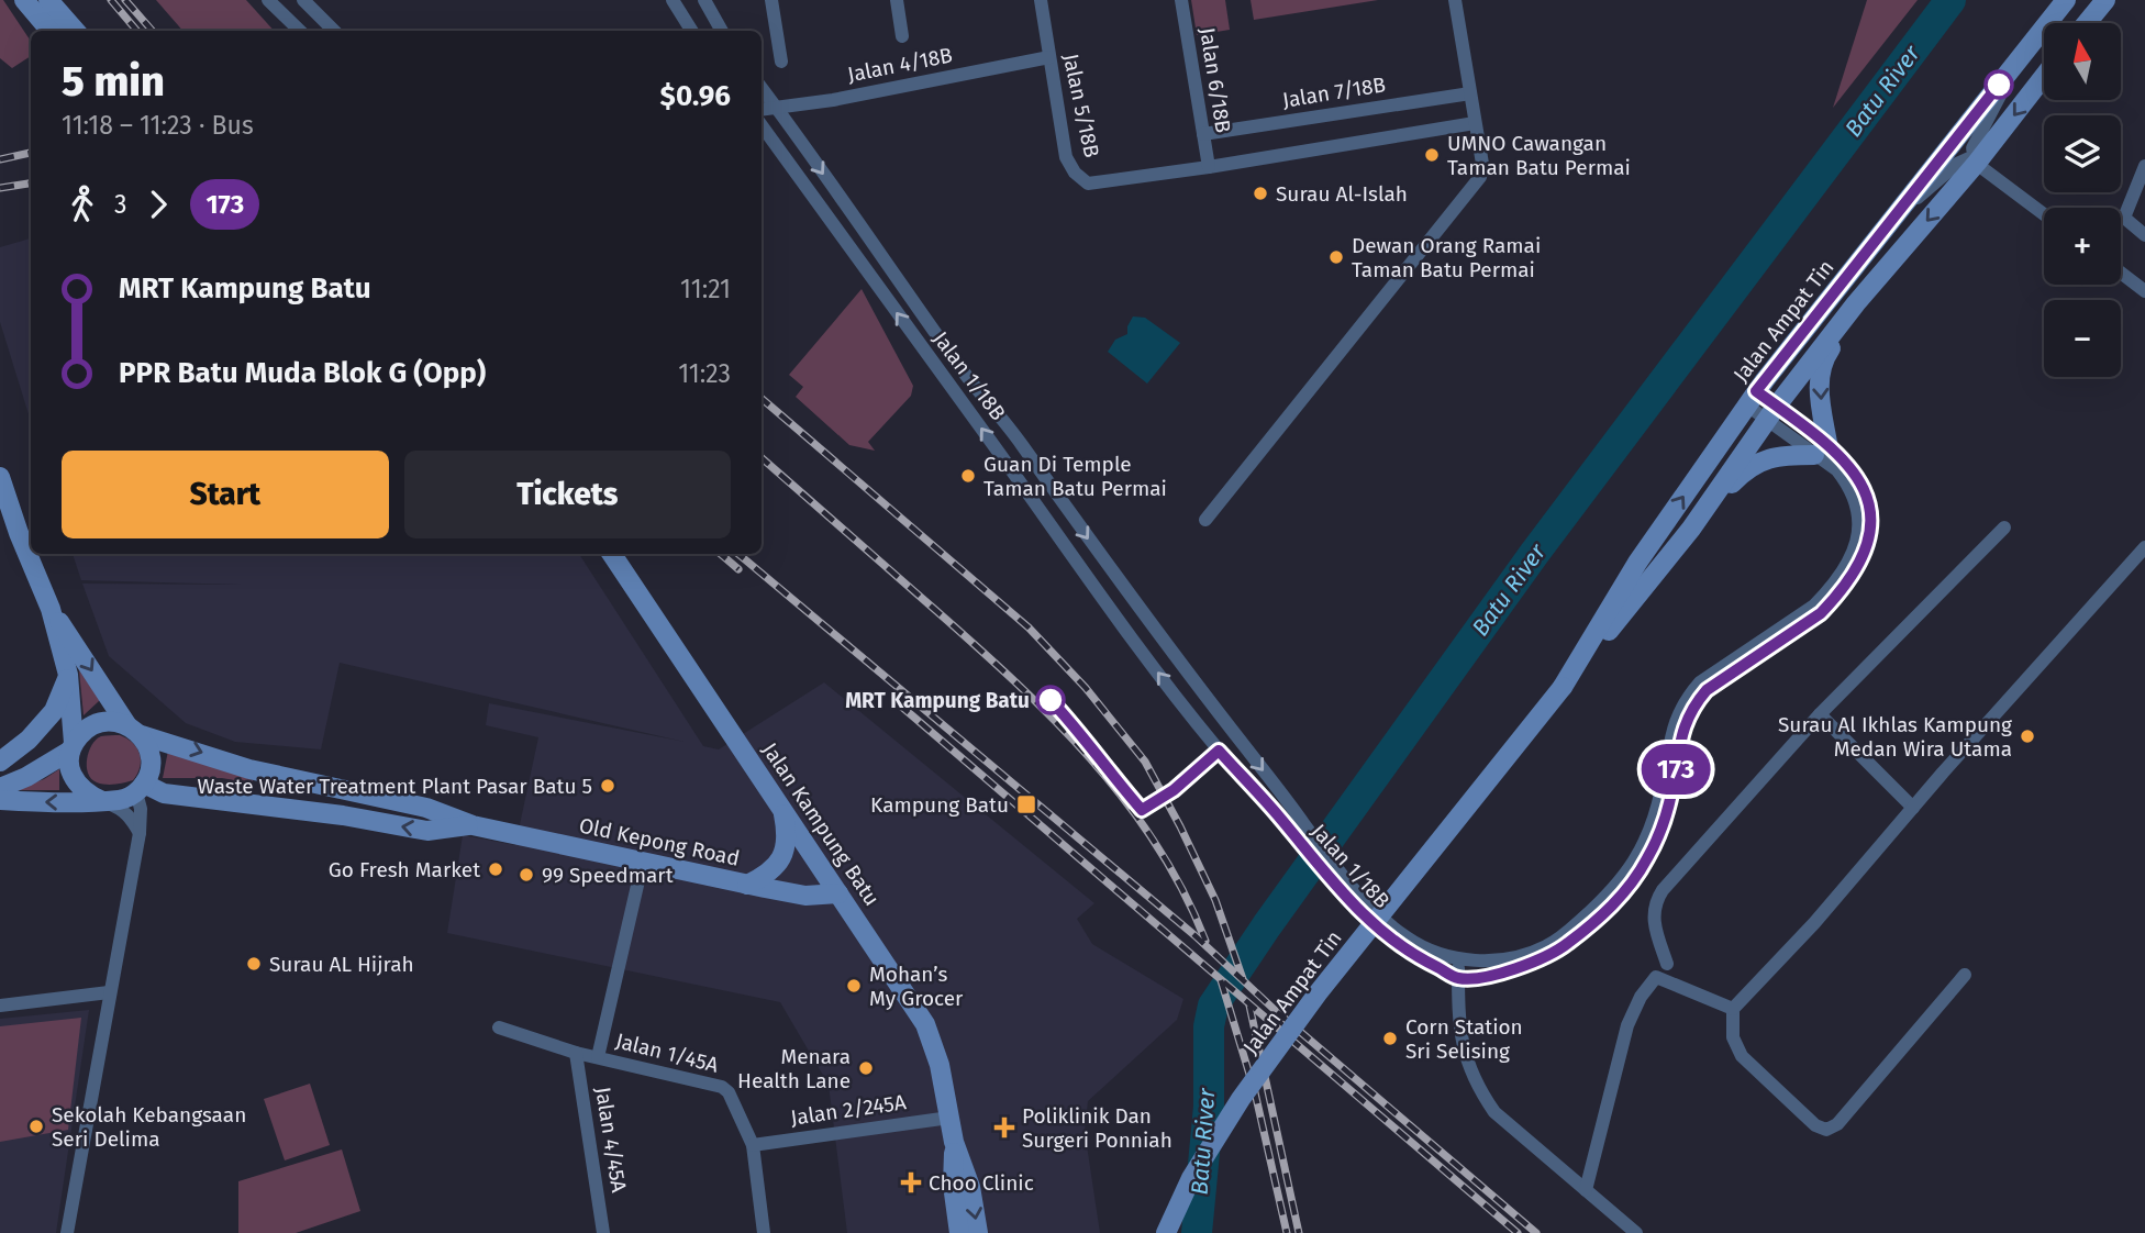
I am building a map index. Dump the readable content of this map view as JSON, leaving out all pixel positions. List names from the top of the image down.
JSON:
{
  "streets": {
    "street": [
      "Jalan 4/18B",
      "Jalan 6/18B",
      "Jalan 7/18B",
      "Jalan 5/18B",
      "Jalan Ampat Tin",
      "Jalan 1/18B",
      "Jalan Kampung Batu",
      "Old Kepong Road",
      "Jalan 1/45A",
      "Jalan 2/245A",
      "Jalan 4/45A"
    ]
  },
  "crossings": [
    ["Jalan 4/18B", "Jalan 5/18B"],
    ["Jalan 4/18B", "Jalan 1/18B"],
    ["Jalan 6/18B", "Jalan 7/18B"],
    ["Jalan 6/18B", "Jalan 5/18B"],
    ["Jalan Ampat Tin", "Jalan 1/18B"],
    ["Jalan Kampung Batu", "Old Kepong Road"],
    ["Jalan Kampung Batu", "Jalan 2/245A"],
    ["Jalan 1/45A", "Jalan 2/245A"],
    ["Jalan 1/45A", "Jalan 4/45A"]
  ],
  "water": ["Batu River"],
  "places": {
    "other": [
      "UMNO Cawangan Taman Batu Permai",
      "Surau Al-Islah",
      "Dewan Orang Ramai Taman Batu Permai",
      "Guan Di Temple Taman Batu Permai",
      "MRT Kampung Batu",
      "Surau Al Ikhlas Kampung Medan Wira Utama",
      "Waste Water Treatment Plant Pasar Batu 5",
      "Go Fresh Market",
      "99 Speedmart",
      "Surau AL Hijrah",
      "Mohan’s My Grocer",
      "Corn Station Sri Selising",
      "Menara Health Lane",
      "Sekolah Kebangsaan Seri Delima"
    ],
    "transit": ["Kampung Batu"],
    "health": ["Poliklinik Dan Surgeri Ponniah", "Choo Clinic"]
  },
  "lines": ["bus line 173"],
  "north": "top",
  "page": {
    "on_map": "173",
    "map_buttons": ["+", "−"],
    "heading": ["5 min", "11:18 – 11:23 · Bus", "$0.96"],
    "legs": ["3", "173"],
    "list": [
      {
        "name": "MRT Kampung Batu",
        "value": "11:21"
      },
      {
        "name": "PPR Batu Muda Blok G (Opp)",
        "value": "11:23"
      }
    ],
    "buttons": ["Start", "Tickets"]
  }
}
